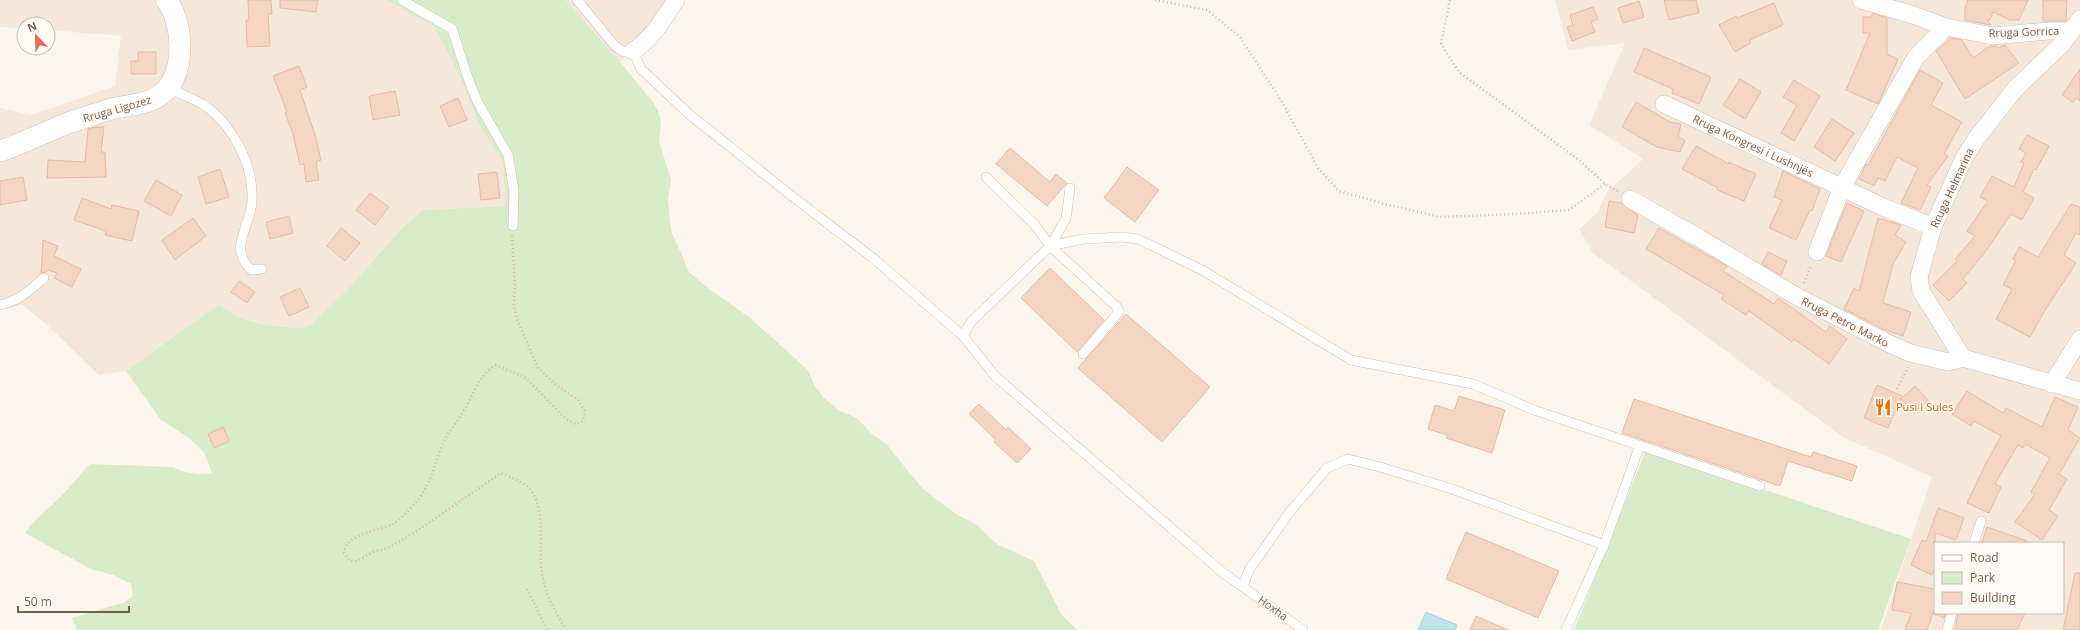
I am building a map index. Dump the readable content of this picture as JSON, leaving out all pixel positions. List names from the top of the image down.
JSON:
{
  "streets": {
    "street": [
      "Rruga Gorrica",
      "Rruga Ligozez",
      "Rruga Kongresi i Lushnjës",
      "Rruga Helmarina",
      "Rruga Petro Marko"
    ],
    "lane": ["Hoxha"]
  },
  "crossings": [
    ["Rruga Gorrica", "Rruga Helmarina"],
    ["Rruga Kongresi i Lushnjës", "Rruga Helmarina"],
    ["Rruga Helmarina", "Rruga Petro Marko"]
  ],
  "places": {
    "restaurant": ["Pusi I Sules"]
  },
  "legend": ["Road", "Park", "Building"],
  "scale_bar": "50 m",
  "north": "top left"
}
